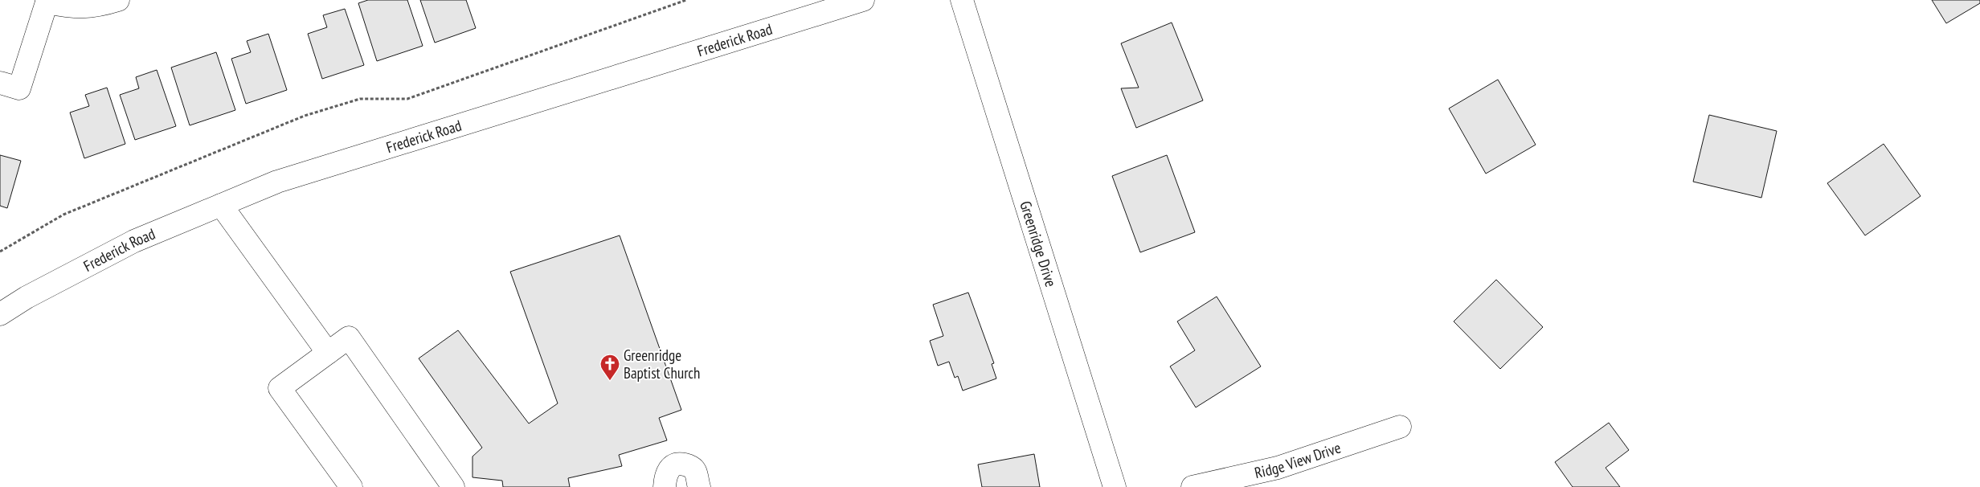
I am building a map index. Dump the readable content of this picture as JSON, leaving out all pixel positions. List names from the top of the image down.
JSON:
{
  "streets": {
    "main road": ["Frederick Road", "Greenridge Drive", "Ridge View Drive"]
  },
  "places": {
    "church": ["Greenridge Baptist Church"]
  }
}
